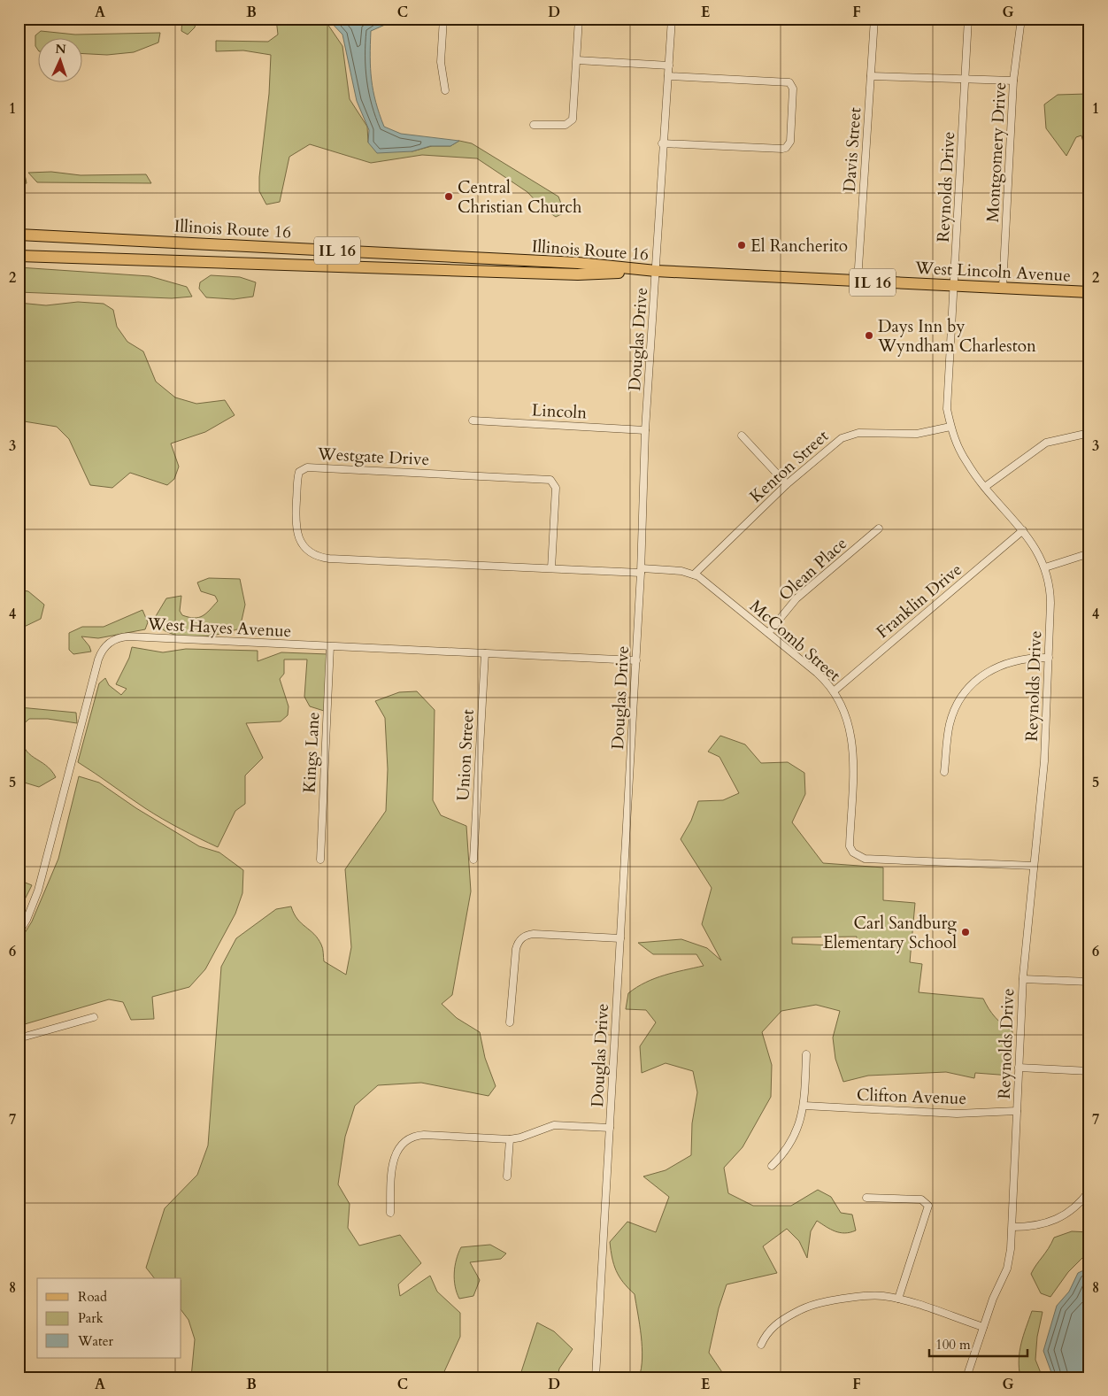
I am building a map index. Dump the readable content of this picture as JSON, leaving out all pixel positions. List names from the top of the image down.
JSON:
{
  "streets": {
    "main road": ["Illinois Route 16", "IL 16", "West Lincoln Avenue"],
    "street": [
      "Davis Street",
      "Montgomery Drive",
      "Reynolds Drive",
      "Douglas Drive",
      "Lincoln",
      "Westgate Drive",
      "Kenton Street",
      "Olean Place",
      "Franklin Drive",
      "West Hayes Avenue",
      "McComb Street",
      "Kings Lane",
      "Union Street",
      "Clifton Avenue"
    ]
  },
  "crossings": [
    ["Davis Street", "West Lincoln Avenue"],
    ["Montgomery Drive", "West Lincoln Avenue"],
    ["Reynolds Drive", "West Lincoln Avenue"],
    ["Reynolds Drive", "Kenton Street"],
    ["Reynolds Drive", "Franklin Drive"],
    ["Reynolds Drive", "McComb Street"],
    ["Reynolds Drive", "Clifton Avenue"],
    ["Illinois Route 16", "West Lincoln Avenue"],
    ["Illinois Route 16", "Douglas Drive"],
    ["West Lincoln Avenue", "Douglas Drive"],
    ["Douglas Drive", "Lincoln"],
    ["Douglas Drive", "Westgate Drive"],
    ["Douglas Drive", "West Hayes Avenue"],
    ["Douglas Drive", "McComb Street"],
    ["Westgate Drive", "McComb Street"],
    ["Kenton Street", "McComb Street"],
    ["Olean Place", "McComb Street"],
    ["Franklin Drive", "McComb Street"],
    ["West Hayes Avenue", "Kings Lane"],
    ["West Hayes Avenue", "Union Street"]
  ],
  "places": [
    "Central Christian Church",
    "El Rancherito",
    "Days Inn by Wyndham Charleston",
    "Carl Sandburg Elementary School"
  ],
  "legend": ["Road", "Park", "Water"],
  "scale_bar": "100 m",
  "north": "top",
  "grid": {
    "columns": [
      "A",
      "B",
      "C",
      "D",
      "E",
      "F",
      "G"
    ],
    "rows": [
      "1",
      "2",
      "3",
      "4",
      "5",
      "6",
      "7",
      "8"
    ]
  }
}
